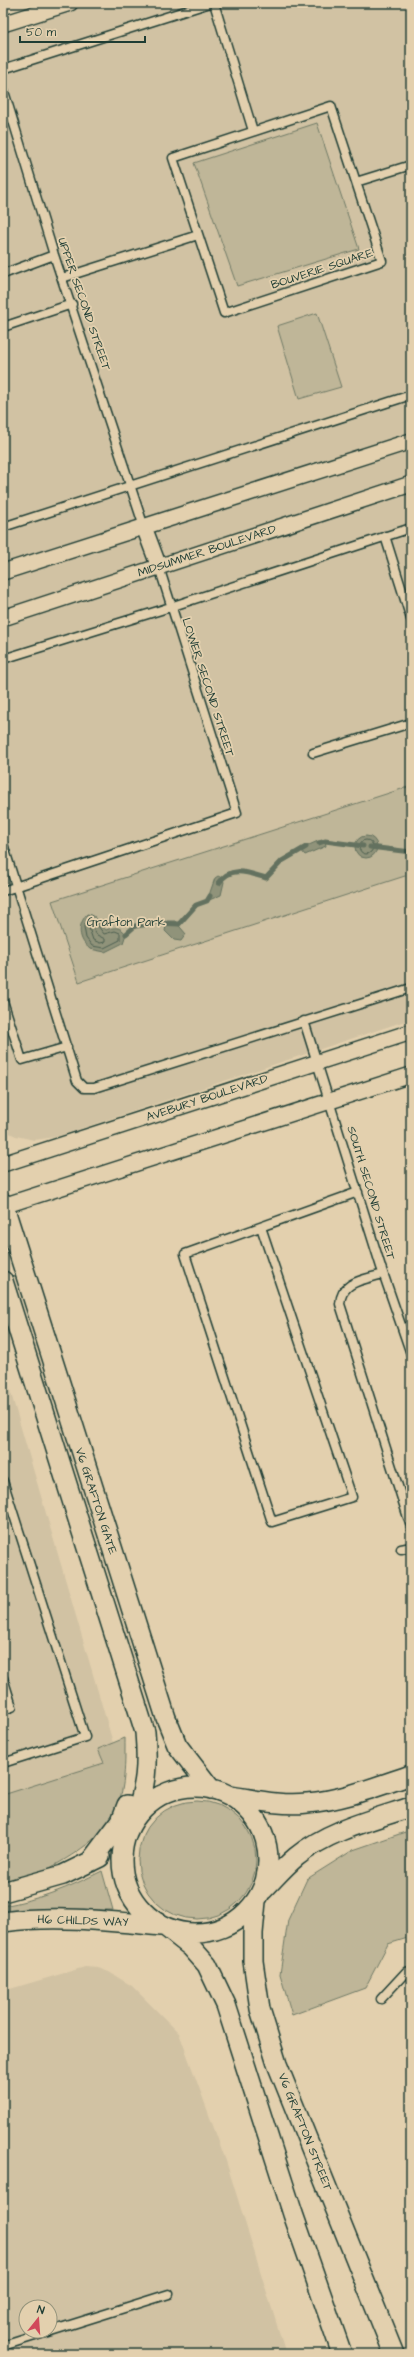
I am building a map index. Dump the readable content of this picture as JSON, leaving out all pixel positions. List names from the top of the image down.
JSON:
{
  "streets": {
    "street": [
      "MIDSUMMER BOULEVARD",
      "AVEBURY BOULEVARD",
      "V6 GRAFTON GATE",
      "H6 CHILDS WAY",
      "V6 GRAFTON STREET"
    ],
    "lane": [
      "BOUVERIE SQUARE",
      "UPPER SECOND STREET",
      "LOWER SECOND STREET",
      "SOUTH SECOND STREET"
    ]
  },
  "crossings": [
    ["MIDSUMMER BOULEVARD", "LOWER SECOND STREET"],
    ["AVEBURY BOULEVARD", "SOUTH SECOND STREET"]
  ],
  "parks": ["Grafton Park"],
  "scale_bar": "50 m",
  "north": "top"
}
